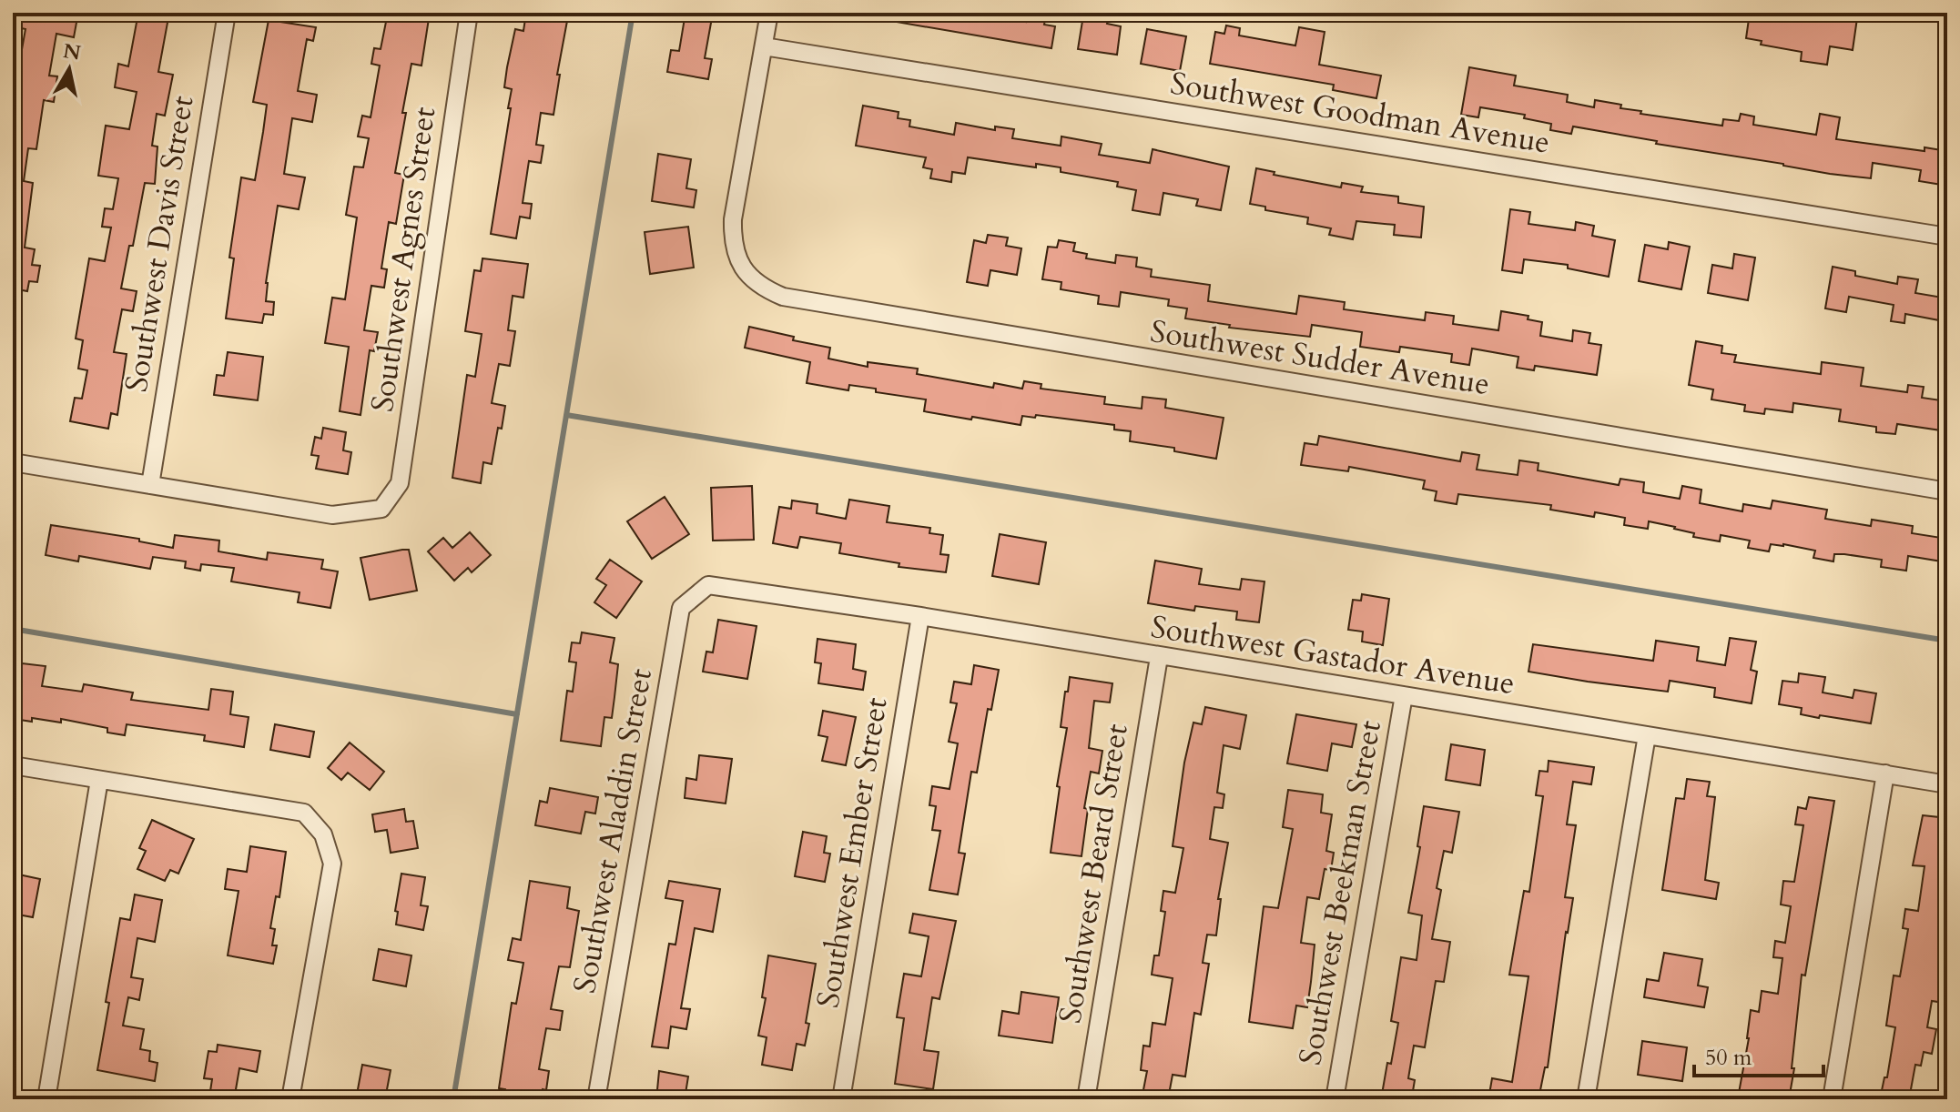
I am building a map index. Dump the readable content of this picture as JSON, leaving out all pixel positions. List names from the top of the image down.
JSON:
{
  "streets": {
    "street": [
      "Southwest Goodman Avenue",
      "Southwest Davis Street",
      "Southwest Agnes Street",
      "Southwest Sudder Avenue",
      "Southwest Gastador Avenue",
      "Southwest Aladdin Street",
      "Southwest Ember Street",
      "Southwest Beard Street",
      "Southwest Beekman Street"
    ]
  },
  "crossings": [
    ["Southwest Goodman Avenue", "Southwest Sudder Avenue"],
    ["Southwest Davis Street", "Southwest Agnes Street"],
    ["Southwest Gastador Avenue", "Southwest Aladdin Street"],
    ["Southwest Gastador Avenue", "Southwest Ember Street"],
    ["Southwest Gastador Avenue", "Southwest Beard Street"],
    ["Southwest Gastador Avenue", "Southwest Beekman Street"]
  ],
  "scale_bar": "50 m",
  "north": "top"
}
